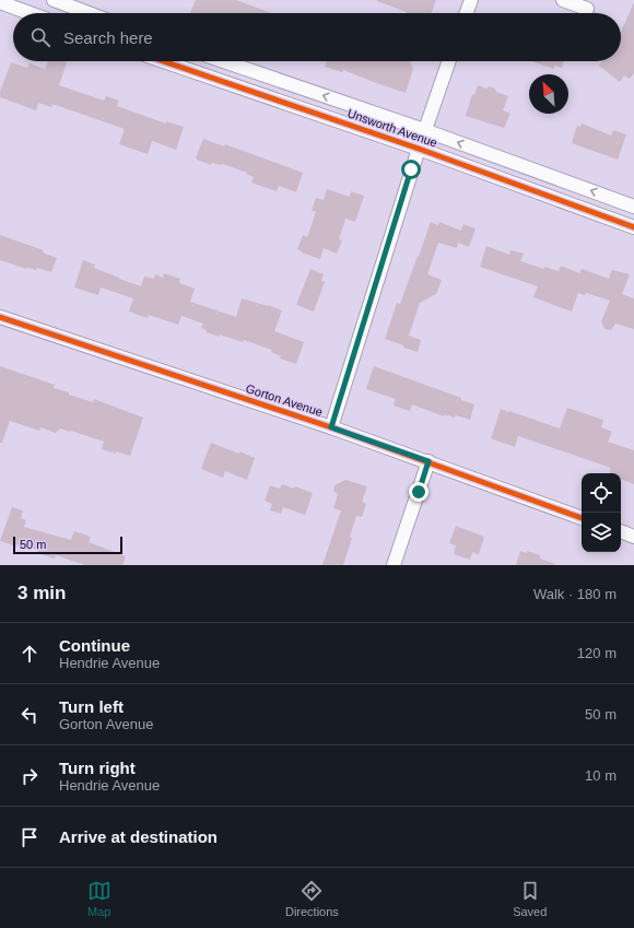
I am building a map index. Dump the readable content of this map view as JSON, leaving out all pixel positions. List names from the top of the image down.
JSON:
{
  "streets": {
    "street": ["Unsworth Avenue", "Gorton Avenue"]
  },
  "scale_bar": "50 m",
  "north": "top left",
  "page": {
    "search": "Search here",
    "scale": "50 m",
    "heading": ["3 min", "Walk · 180 m"],
    "list": [
      ["Continue", "Hendrie Avenue", "120 m"],
      ["Turn left", "Gorton Avenue", "50 m"],
      ["Turn right", "Hendrie Avenue", "10 m"],
      "Arrive at destination"
    ],
    "nav": ["Map", "Directions", "Saved"]
  }
}
